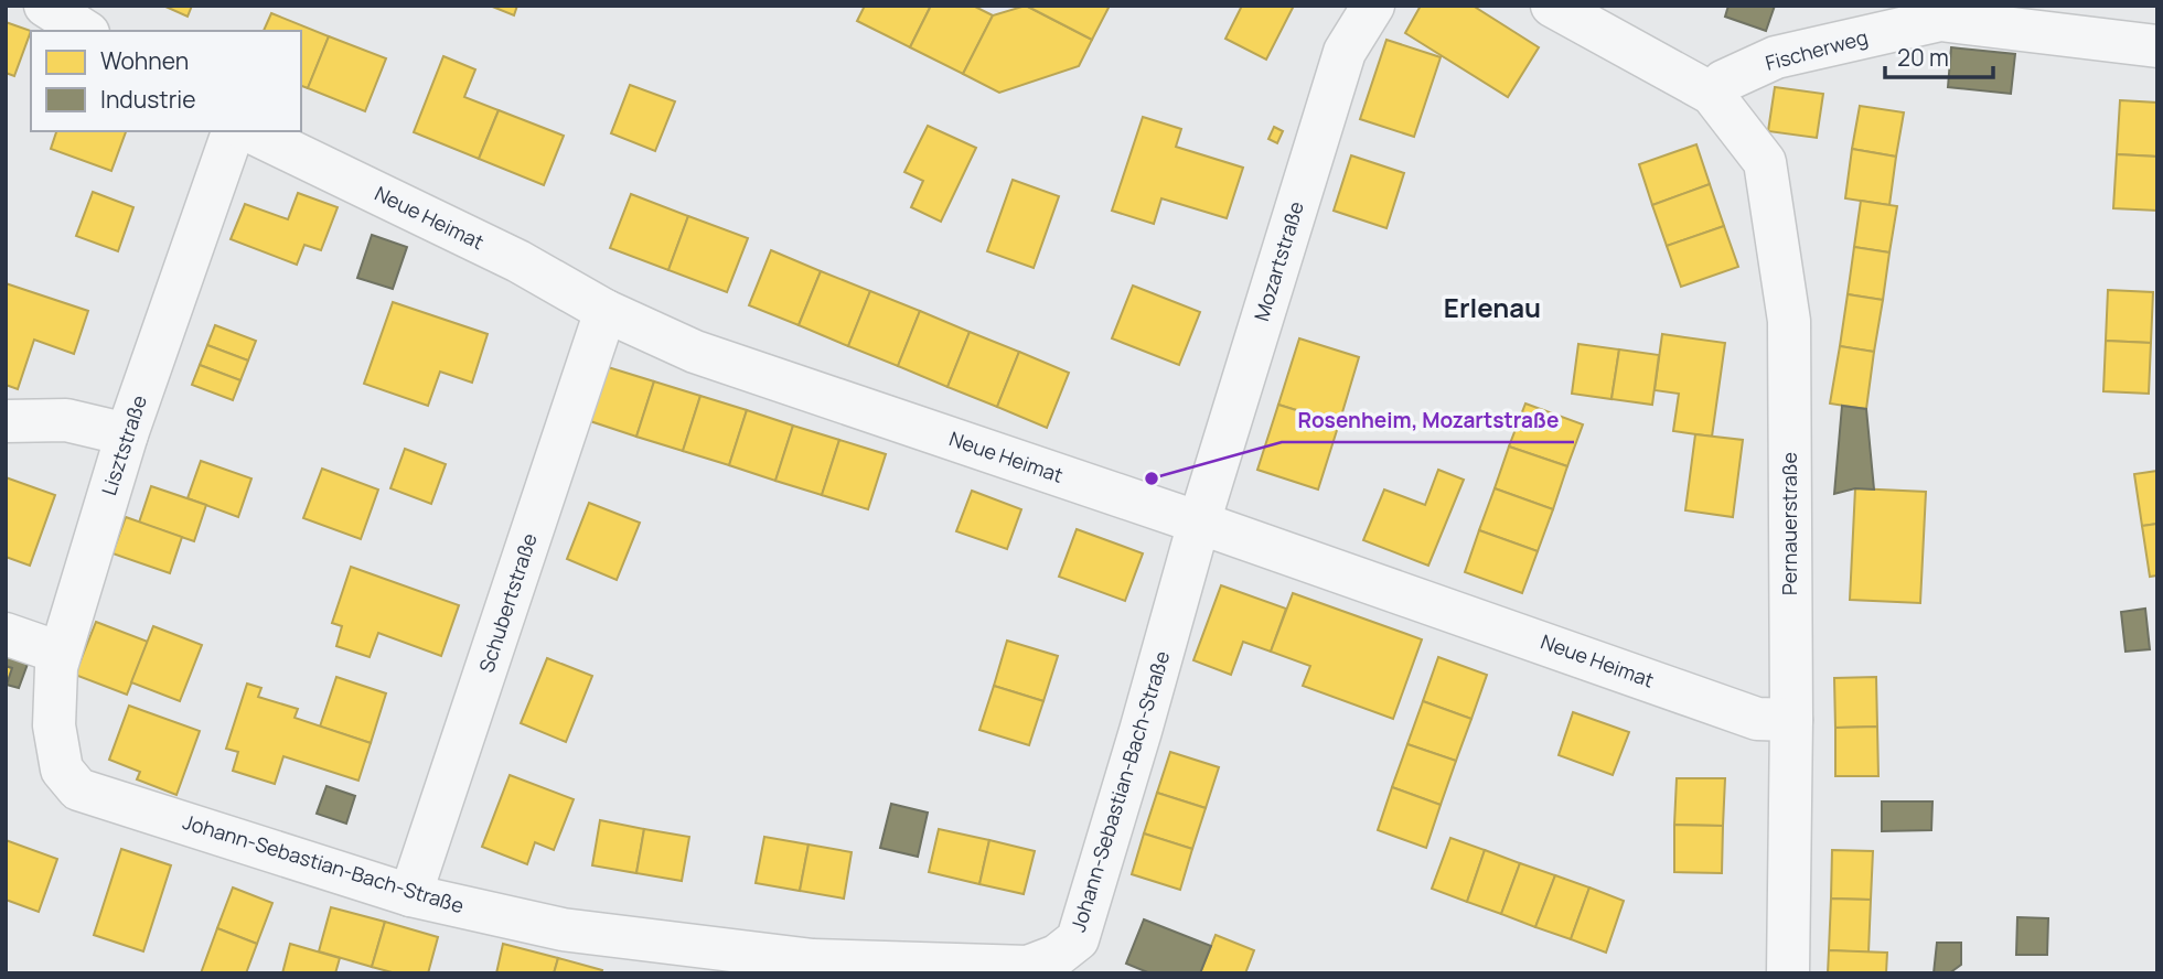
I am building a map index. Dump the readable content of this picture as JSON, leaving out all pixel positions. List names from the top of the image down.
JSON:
{
  "streets": {
    "street": [
      "Fischerweg",
      "Neue Heimat",
      "Mozartstraße",
      "Lisztstraße",
      "Pernauerstraße",
      "Schubertstraße",
      "Johann-Sebastian-Bach-Straße"
    ]
  },
  "crossings": [
    ["Fischerweg", "Pernauerstraße"],
    ["Neue Heimat", "Mozartstraße"],
    ["Neue Heimat", "Pernauerstraße"],
    ["Neue Heimat", "Schubertstraße"],
    ["Neue Heimat", "Johann-Sebastian-Bach-Straße"],
    ["Mozartstraße", "Johann-Sebastian-Bach-Straße"],
    ["Lisztstraße", "Johann-Sebastian-Bach-Straße"],
    ["Schubertstraße", "Johann-Sebastian-Bach-Straße"]
  ],
  "districts": ["Erlenau"],
  "places": ["Rosenheim, Mozartstraße"],
  "legend": ["Wohnen", "Industrie"],
  "scale_bar": "20 m"
}
